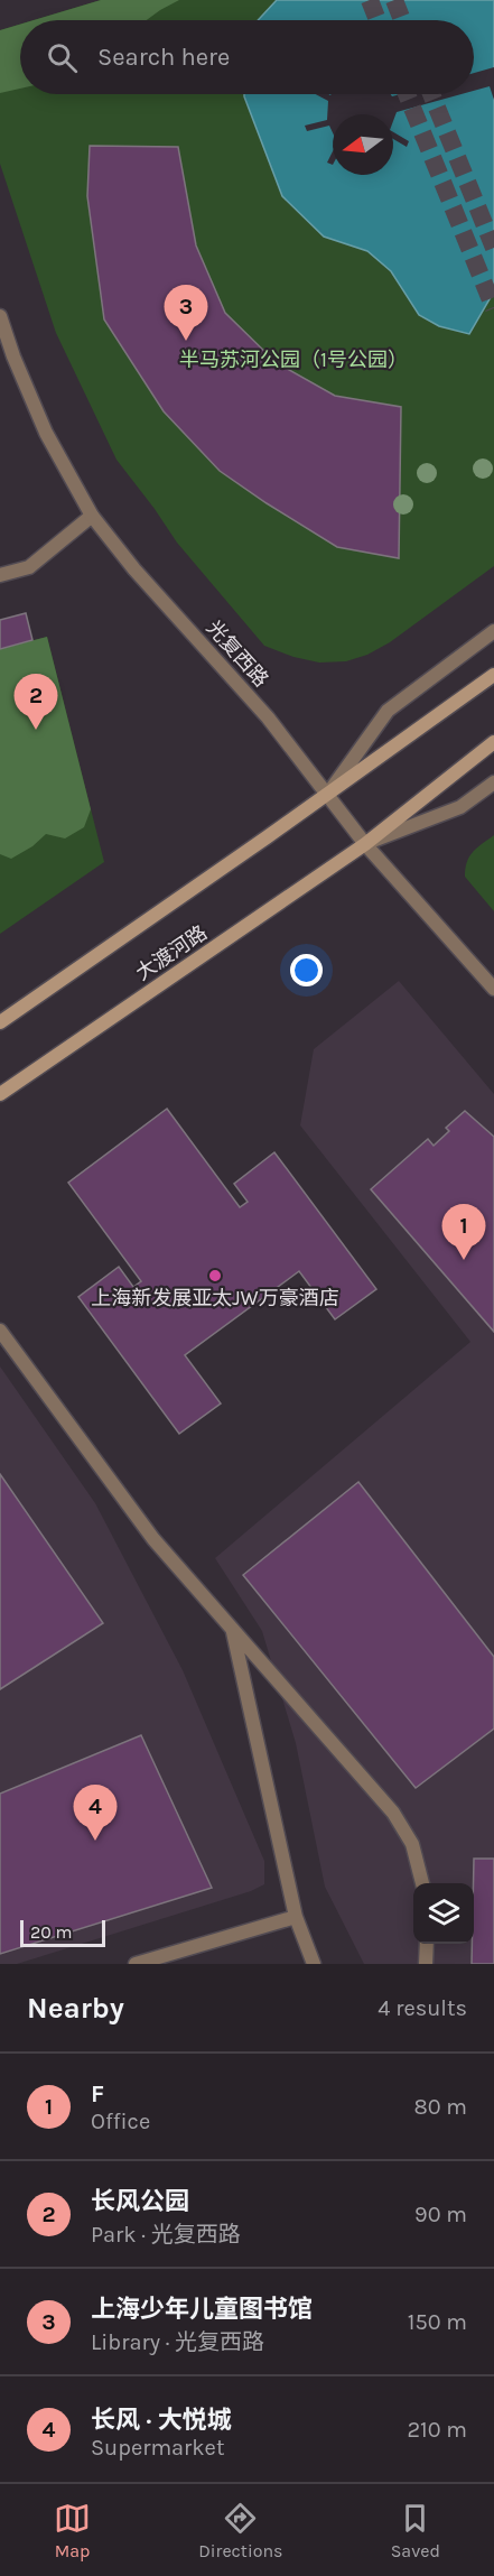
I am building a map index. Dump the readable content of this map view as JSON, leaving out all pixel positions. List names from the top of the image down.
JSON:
{
  "streets": {
    "main road": ["大渡河路"],
    "street": ["光复西路"]
  },
  "crossings": [
    ["光复西路", "大渡河路"]
  ],
  "parks": ["半马苏河公园（1号公园）"],
  "places": ["上海新发展亚太JW万豪酒店"],
  "scale_bar": "20 m",
  "north": "left",
  "page": {
    "search": "Search here",
    "pins": [
      "3",
      "2",
      "1",
      "4"
    ],
    "scale": "20 m",
    "heading": ["Nearby", "4 results"],
    "list": [
      {
        "mark": "1",
        "name": "F",
        "note": "Office",
        "value": "80 m"
      },
      {
        "mark": "2",
        "name": "长风公园",
        "note": "Park · 光复西路",
        "value": "90 m"
      },
      {
        "mark": "3",
        "name": "上海少年儿童图书馆",
        "note": "Library · 光复西路",
        "value": "150 m"
      },
      {
        "mark": "4",
        "name": "长风 · 大悦城",
        "note": "Supermarket",
        "value": "210 m"
      }
    ],
    "nav": ["Map", "Directions", "Saved"]
  }
}
